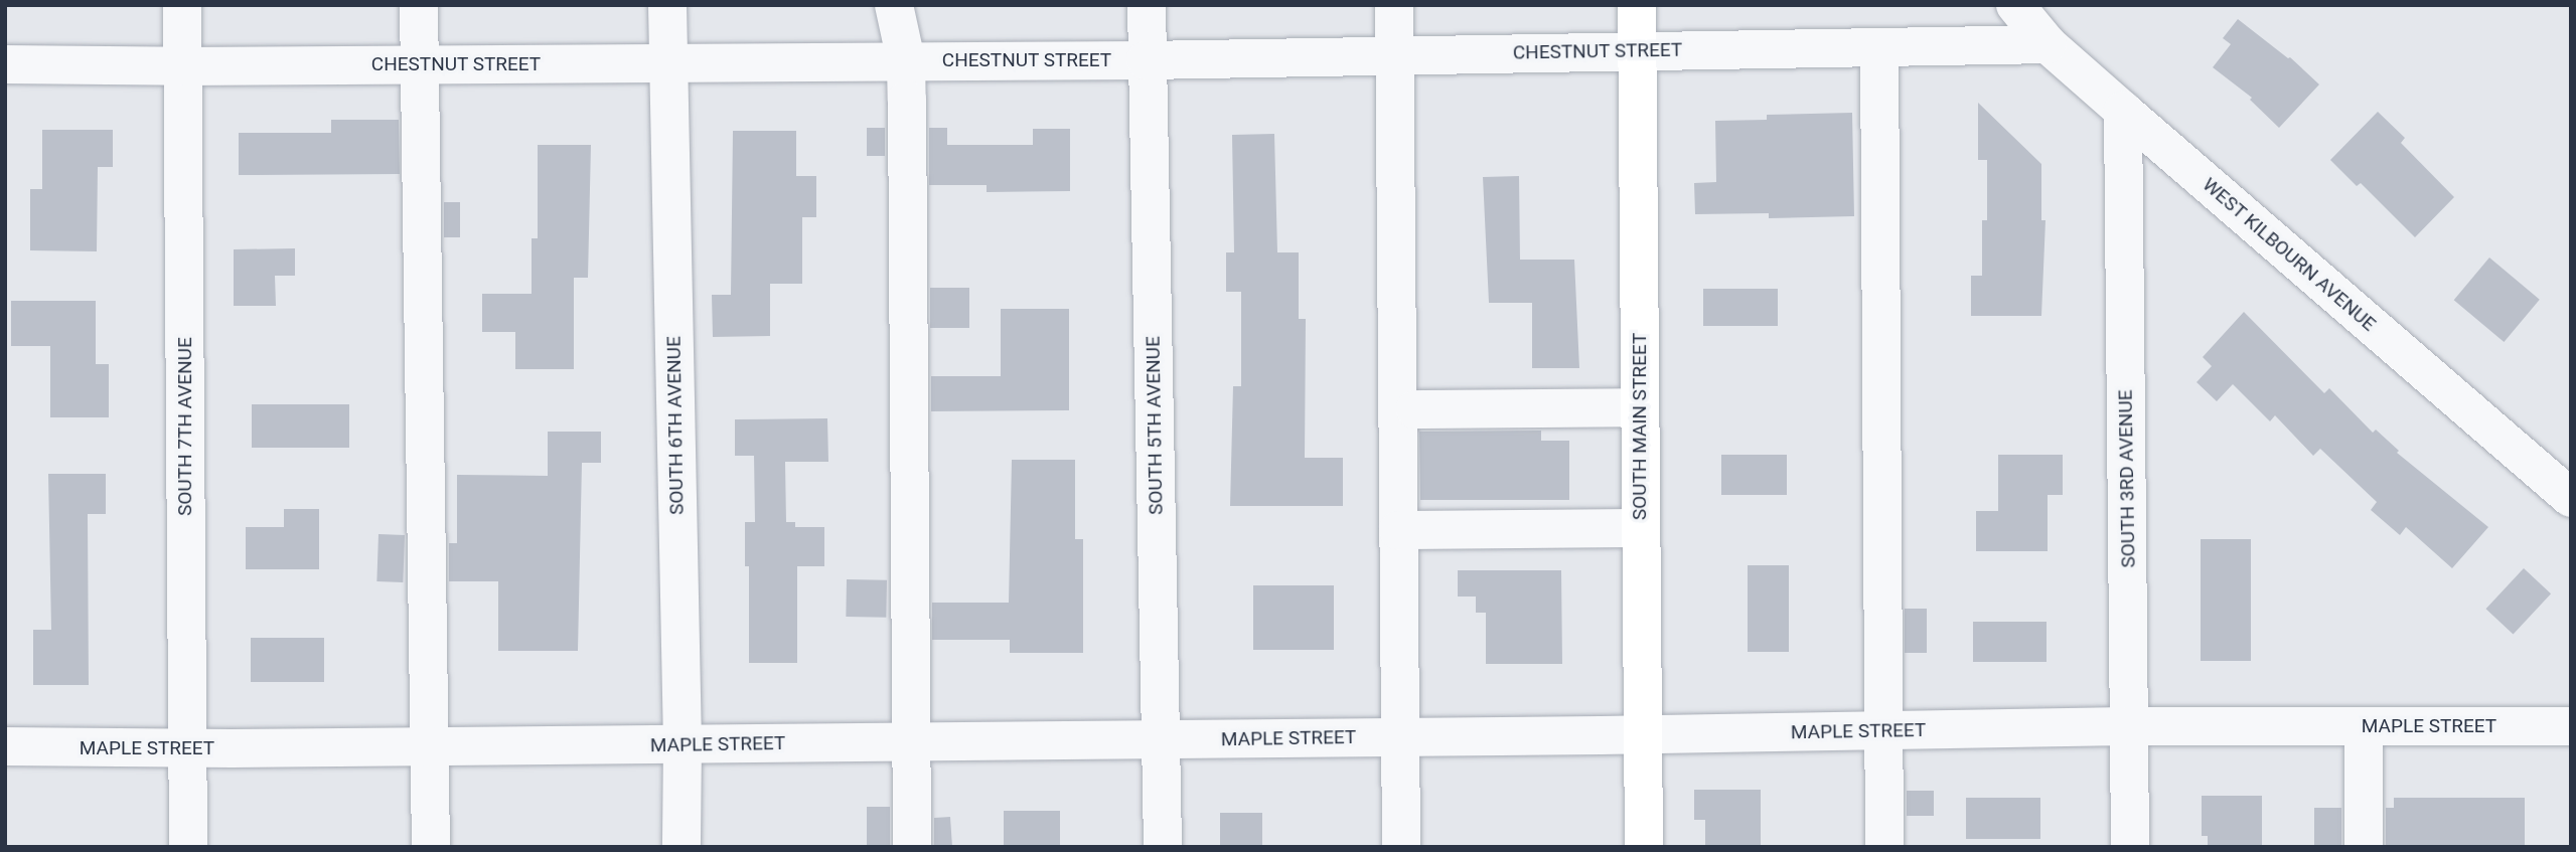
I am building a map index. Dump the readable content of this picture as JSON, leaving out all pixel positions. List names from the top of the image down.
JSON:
{
  "streets": {
    "main road": ["SOUTH MAIN STREET"],
    "street": [
      "CHESTNUT STREET",
      "WEST KILBOURN AVENUE",
      "SOUTH 6TH AVENUE",
      "SOUTH 5TH AVENUE",
      "SOUTH 7TH AVENUE",
      "SOUTH 3RD AVENUE",
      "MAPLE STREET"
    ]
  },
  "crossings": [
    ["CHESTNUT STREET", "WEST KILBOURN AVENUE"],
    ["CHESTNUT STREET", "SOUTH 6TH AVENUE"],
    ["CHESTNUT STREET", "SOUTH 5TH AVENUE"],
    ["CHESTNUT STREET", "SOUTH 7TH AVENUE"],
    ["CHESTNUT STREET", "SOUTH MAIN STREET"],
    ["WEST KILBOURN AVENUE", "SOUTH 3RD AVENUE"],
    ["SOUTH 6TH AVENUE", "MAPLE STREET"],
    ["SOUTH 5TH AVENUE", "MAPLE STREET"],
    ["SOUTH 7TH AVENUE", "MAPLE STREET"],
    ["SOUTH MAIN STREET", "MAPLE STREET"],
    ["SOUTH 3RD AVENUE", "MAPLE STREET"]
  ]
}
